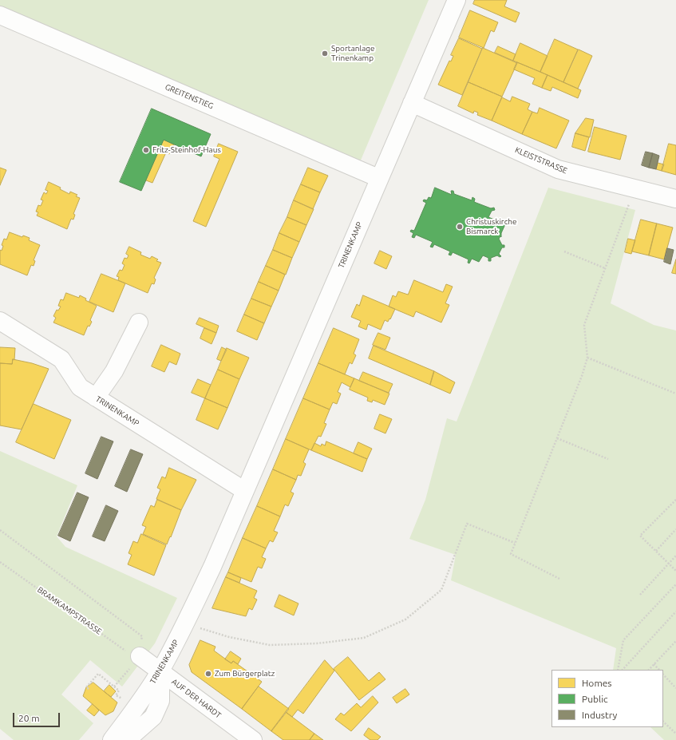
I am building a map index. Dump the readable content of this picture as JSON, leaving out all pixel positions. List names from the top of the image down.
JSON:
{
  "streets": {
    "street": [
      "GREITENSTIEG",
      "KLEISTSTRASSE",
      "TRINENKAMP",
      "AUF DER HARDT"
    ],
    "path": ["BRAMKAMPSTRASSE"]
  },
  "crossings": [
    ["GREITENSTIEG", "TRINENKAMP"],
    ["KLEISTSTRASSE", "TRINENKAMP"],
    ["TRINENKAMP", "AUF DER HARDT"],
    ["BRAMKAMPSTRASSE", "AUF DER HARDT"]
  ],
  "places": [
    "Sportanlage Trinenkamp",
    "Fritz-Steinhof-Haus",
    "Christuskirche Bismarck",
    "Zum Bürgerplatz"
  ],
  "legend": ["Homes", "Public", "Industry"],
  "scale_bar": "20 m"
}
